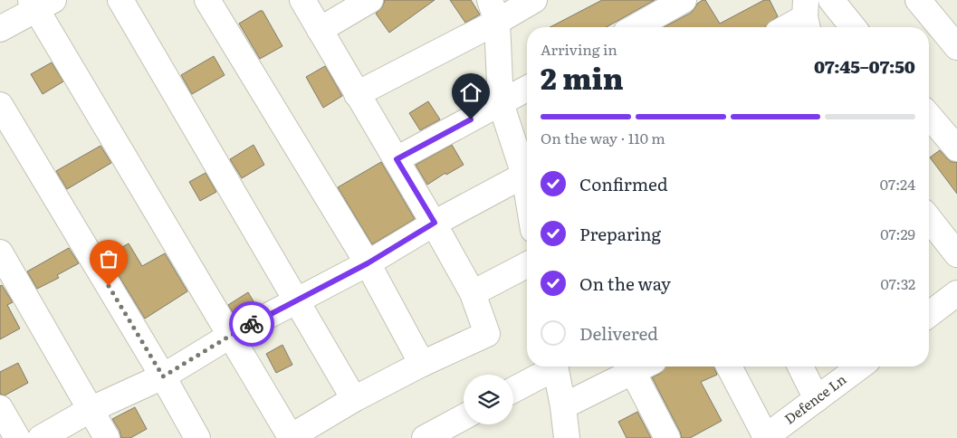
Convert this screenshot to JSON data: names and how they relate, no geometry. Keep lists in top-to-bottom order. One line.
{"streets":{"street":["Defence Ln"]},"page":{"heading":["2 min","Arriving in","07:45–07:50"],"bar":"On the way · 110 m","list":[["Confirmed","07:24"],["Preparing","07:29"],["On the way","07:32"],"Delivered"]}}
